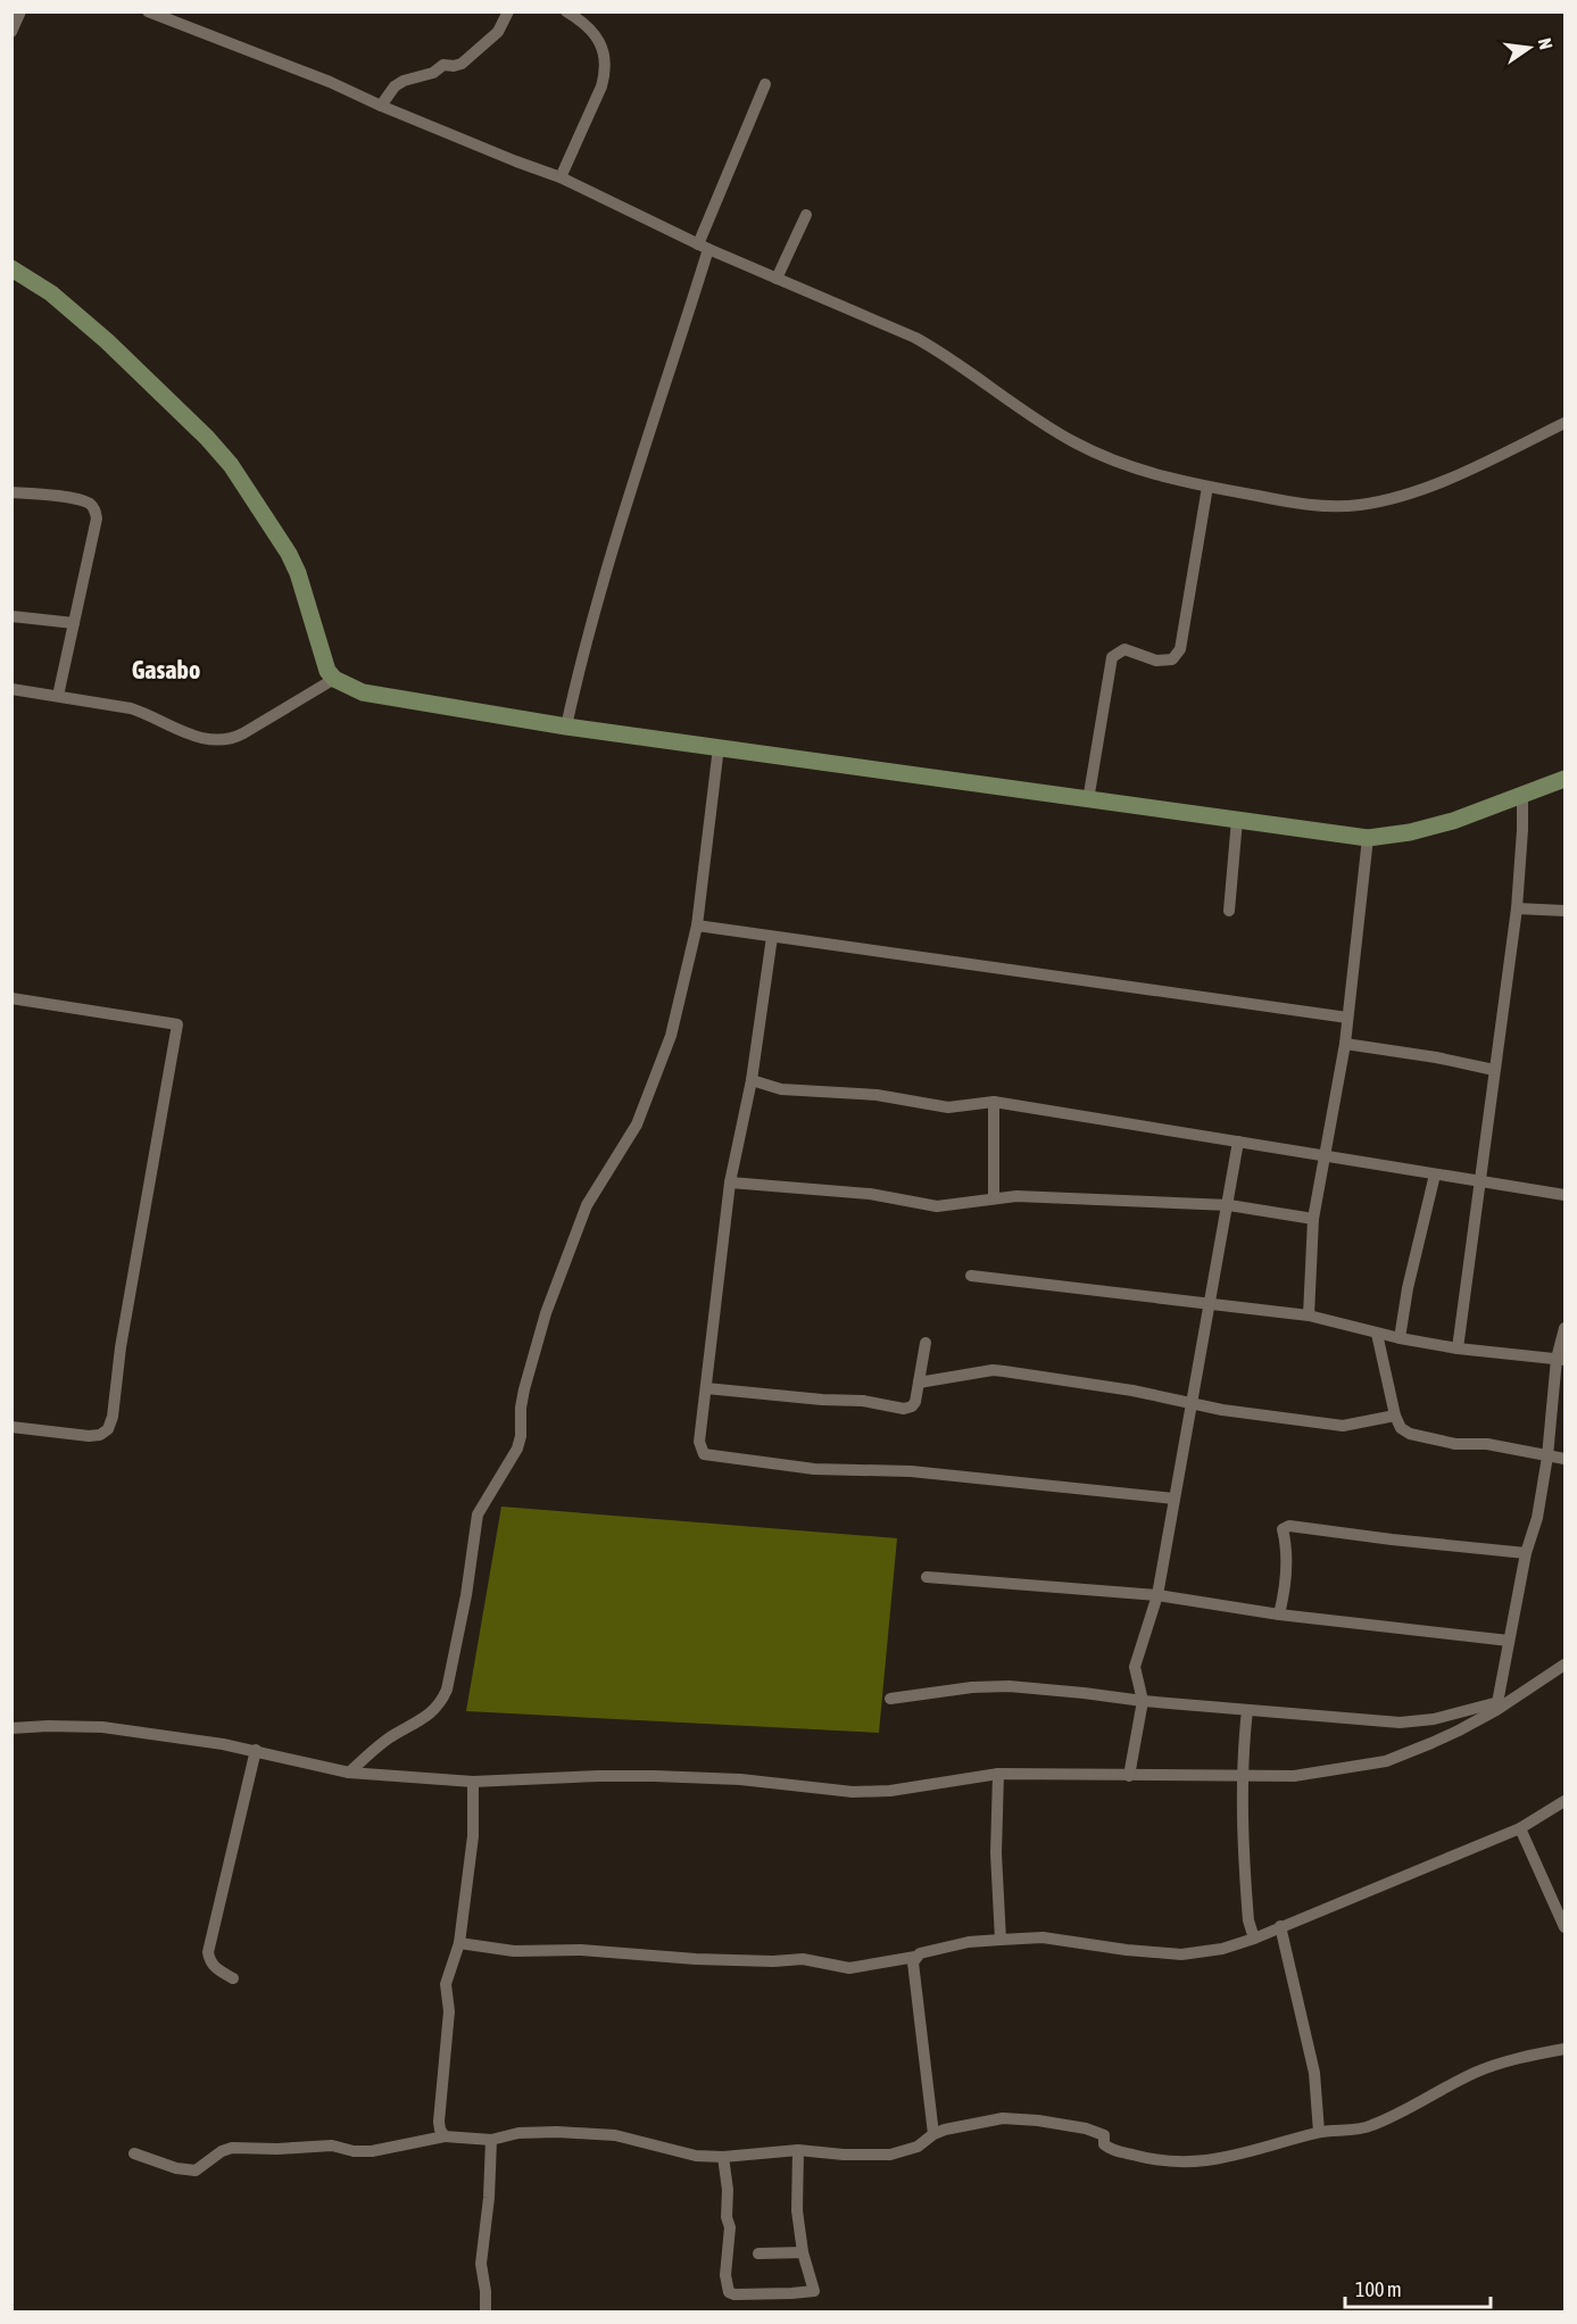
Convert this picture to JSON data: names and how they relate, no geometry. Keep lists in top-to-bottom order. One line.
{"districts":["Gasabo"],"scale_bar":"100 m","north":"right"}
